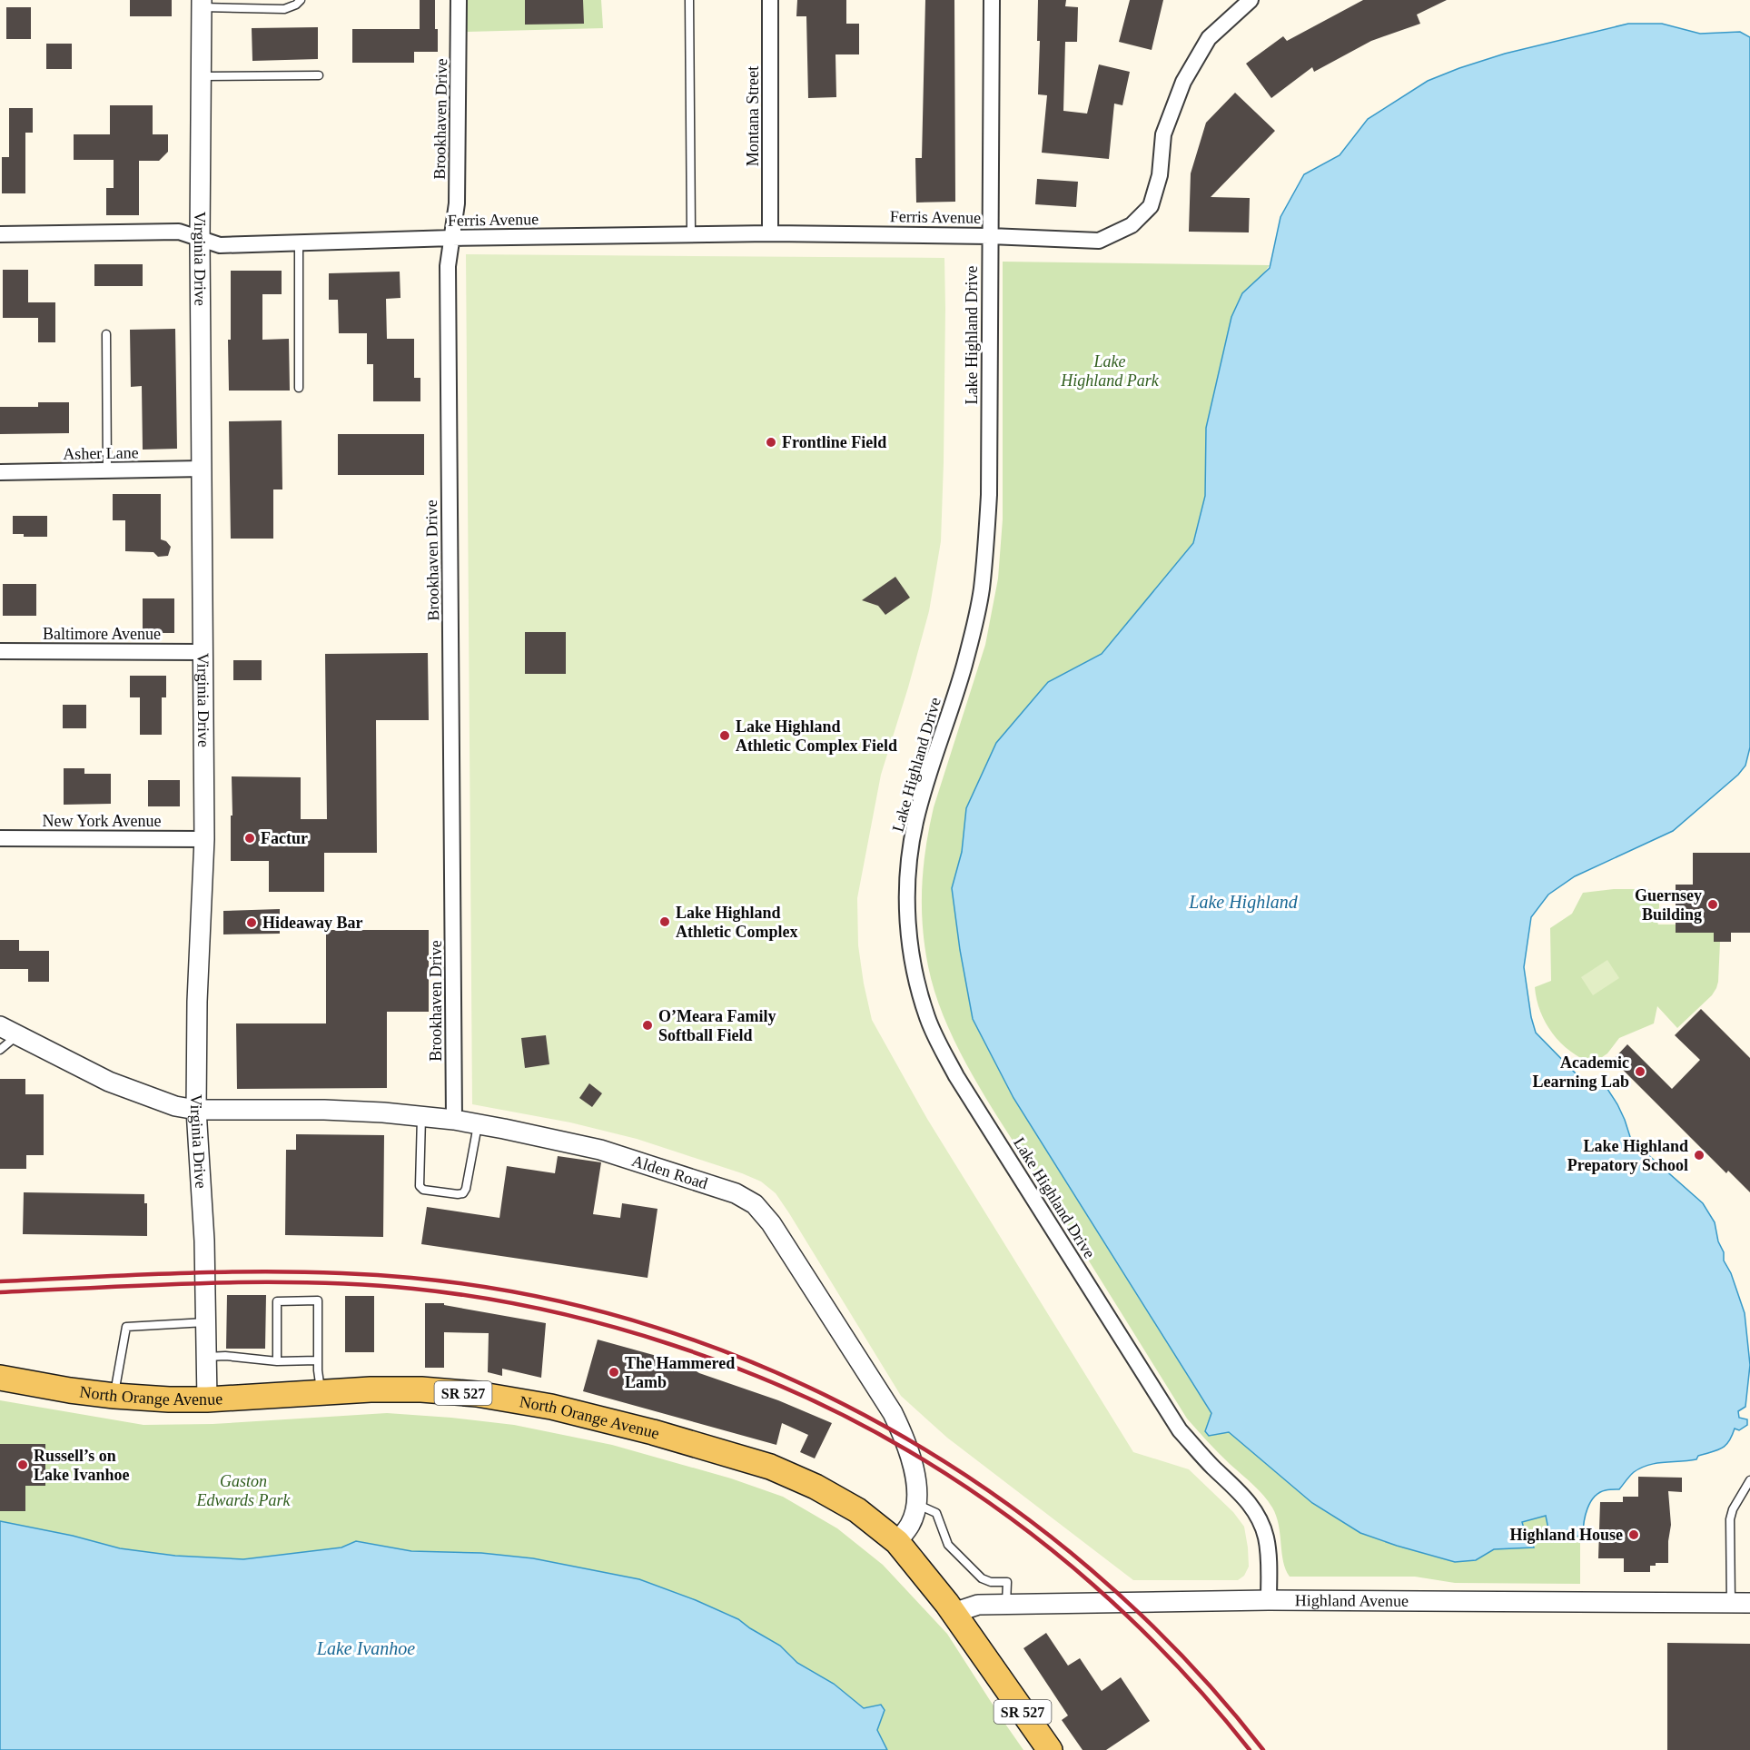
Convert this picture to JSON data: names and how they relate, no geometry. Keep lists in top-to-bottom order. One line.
{"streets":{"main road":["SR 527","North Orange Avenue"],"street":["Montana Street","Brookhaven Drive","Ferris Avenue","Virginia Drive","Lake Highland Drive","Asher Lane","Baltimore Avenue","New York Avenue","Alden Road","Highland Avenue"]},"crossings":[["Montana Street","Ferris Avenue"],["Brookhaven Drive","Ferris Avenue"],["Brookhaven Drive","Alden Road"],["Ferris Avenue","Virginia Drive"],["Ferris Avenue","Lake Highland Drive"],["Virginia Drive","Asher Lane"],["Virginia Drive","Baltimore Avenue"],["Virginia Drive","New York Avenue"],["Virginia Drive","Alden Road"],["Virginia Drive","North Orange Avenue"],["Lake Highland Drive","Highland Avenue"],["Alden Road","North Orange Avenue"],["North Orange Avenue","Highland Avenue"]],"water":["Lake Highland","Lake Ivanhoe"],"parks":["Lake Highland Park","Gaston Edwards Park"],"places":["Frontline Field","Lake Highland Athletic Complex Field","Factur","Guernsey Building","Lake Highland Athletic Complex","Hideaway Bar","O’Meara Family Softball Field","Academic Learning Lab","Lake Highland Prepatory School","The Hammered Lamb","Russell’s on Lake Ivanhoe","Highland House"]}
